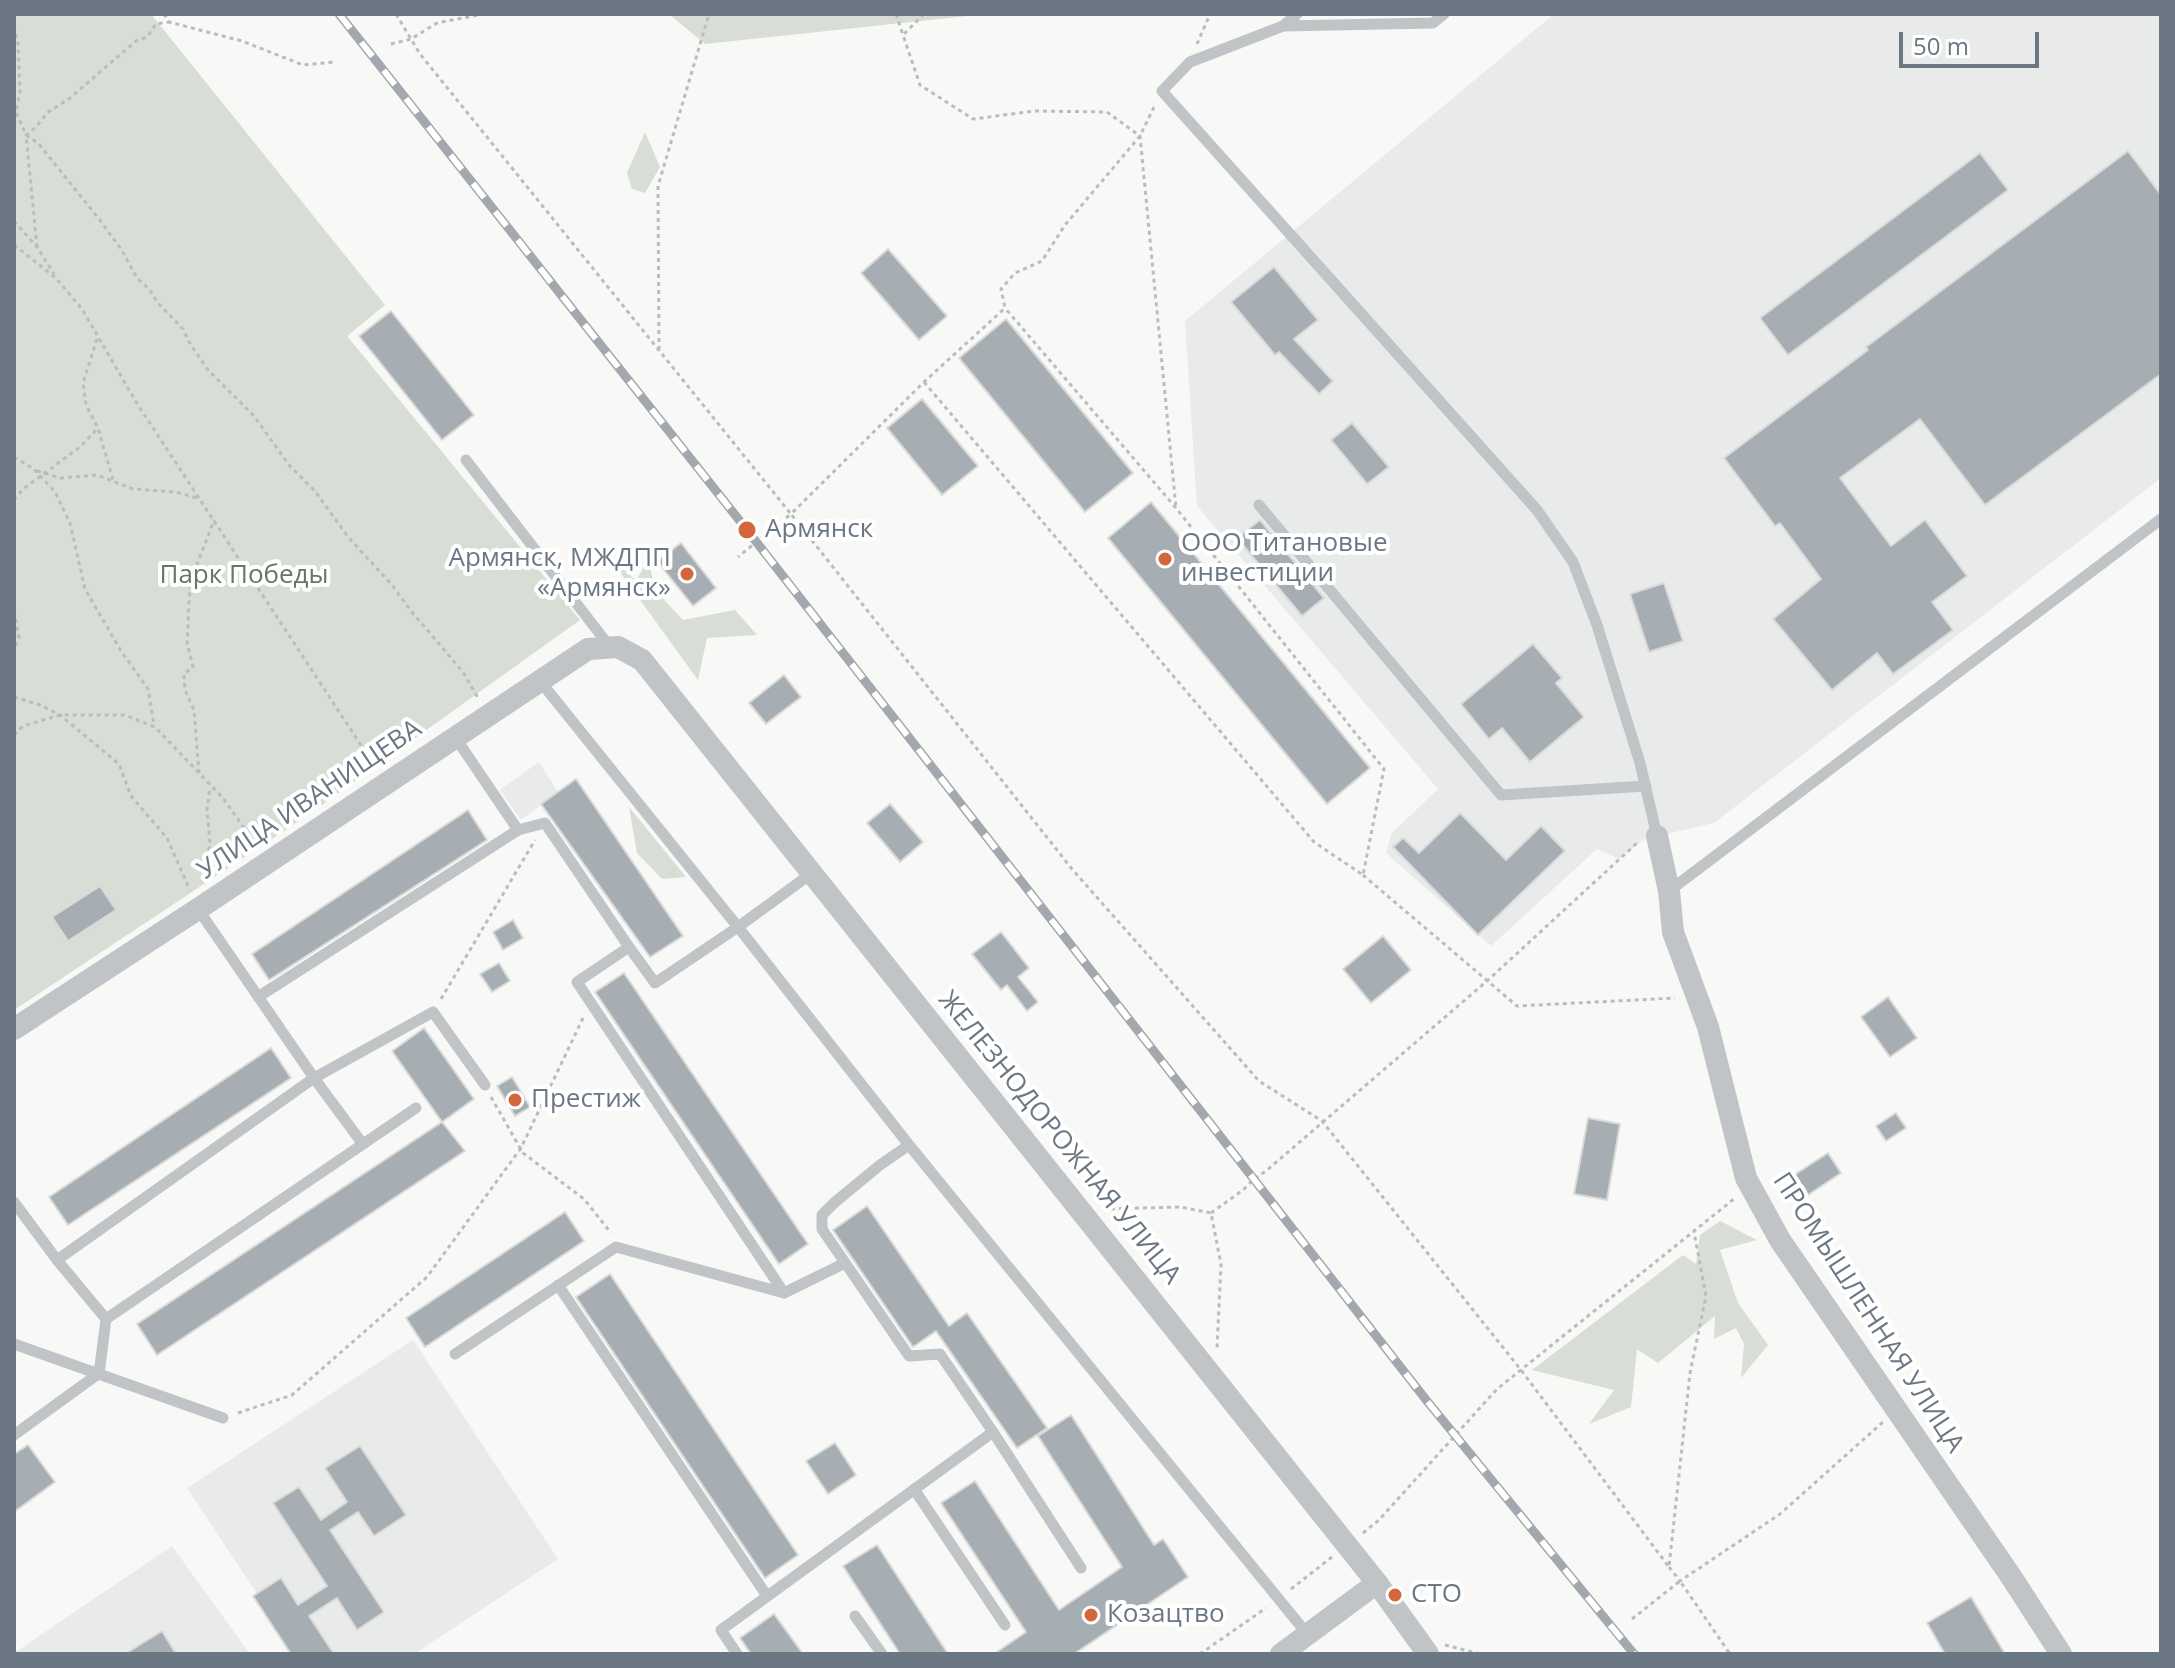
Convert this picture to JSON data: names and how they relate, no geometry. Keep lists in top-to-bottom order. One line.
{"streets":{"street":["УЛИЦА ИВАНИЩЕВА","ЖЕЛЕЗНОДОРОЖНАЯ УЛИЦА","ПРОМЫШЛЕННАЯ УЛИЦА"]},"crossings":[["УЛИЦА ИВАНИЩЕВА","ЖЕЛЕЗНОДОРОЖНАЯ УЛИЦА"]],"parks":["Парк Победы"],"places":["Армянск","ООО Титановые инвестиции","Армянск, МЖДПП «Армянск»","Престиж","СТО","Козацтво"],"scale_bar":"50 m"}
